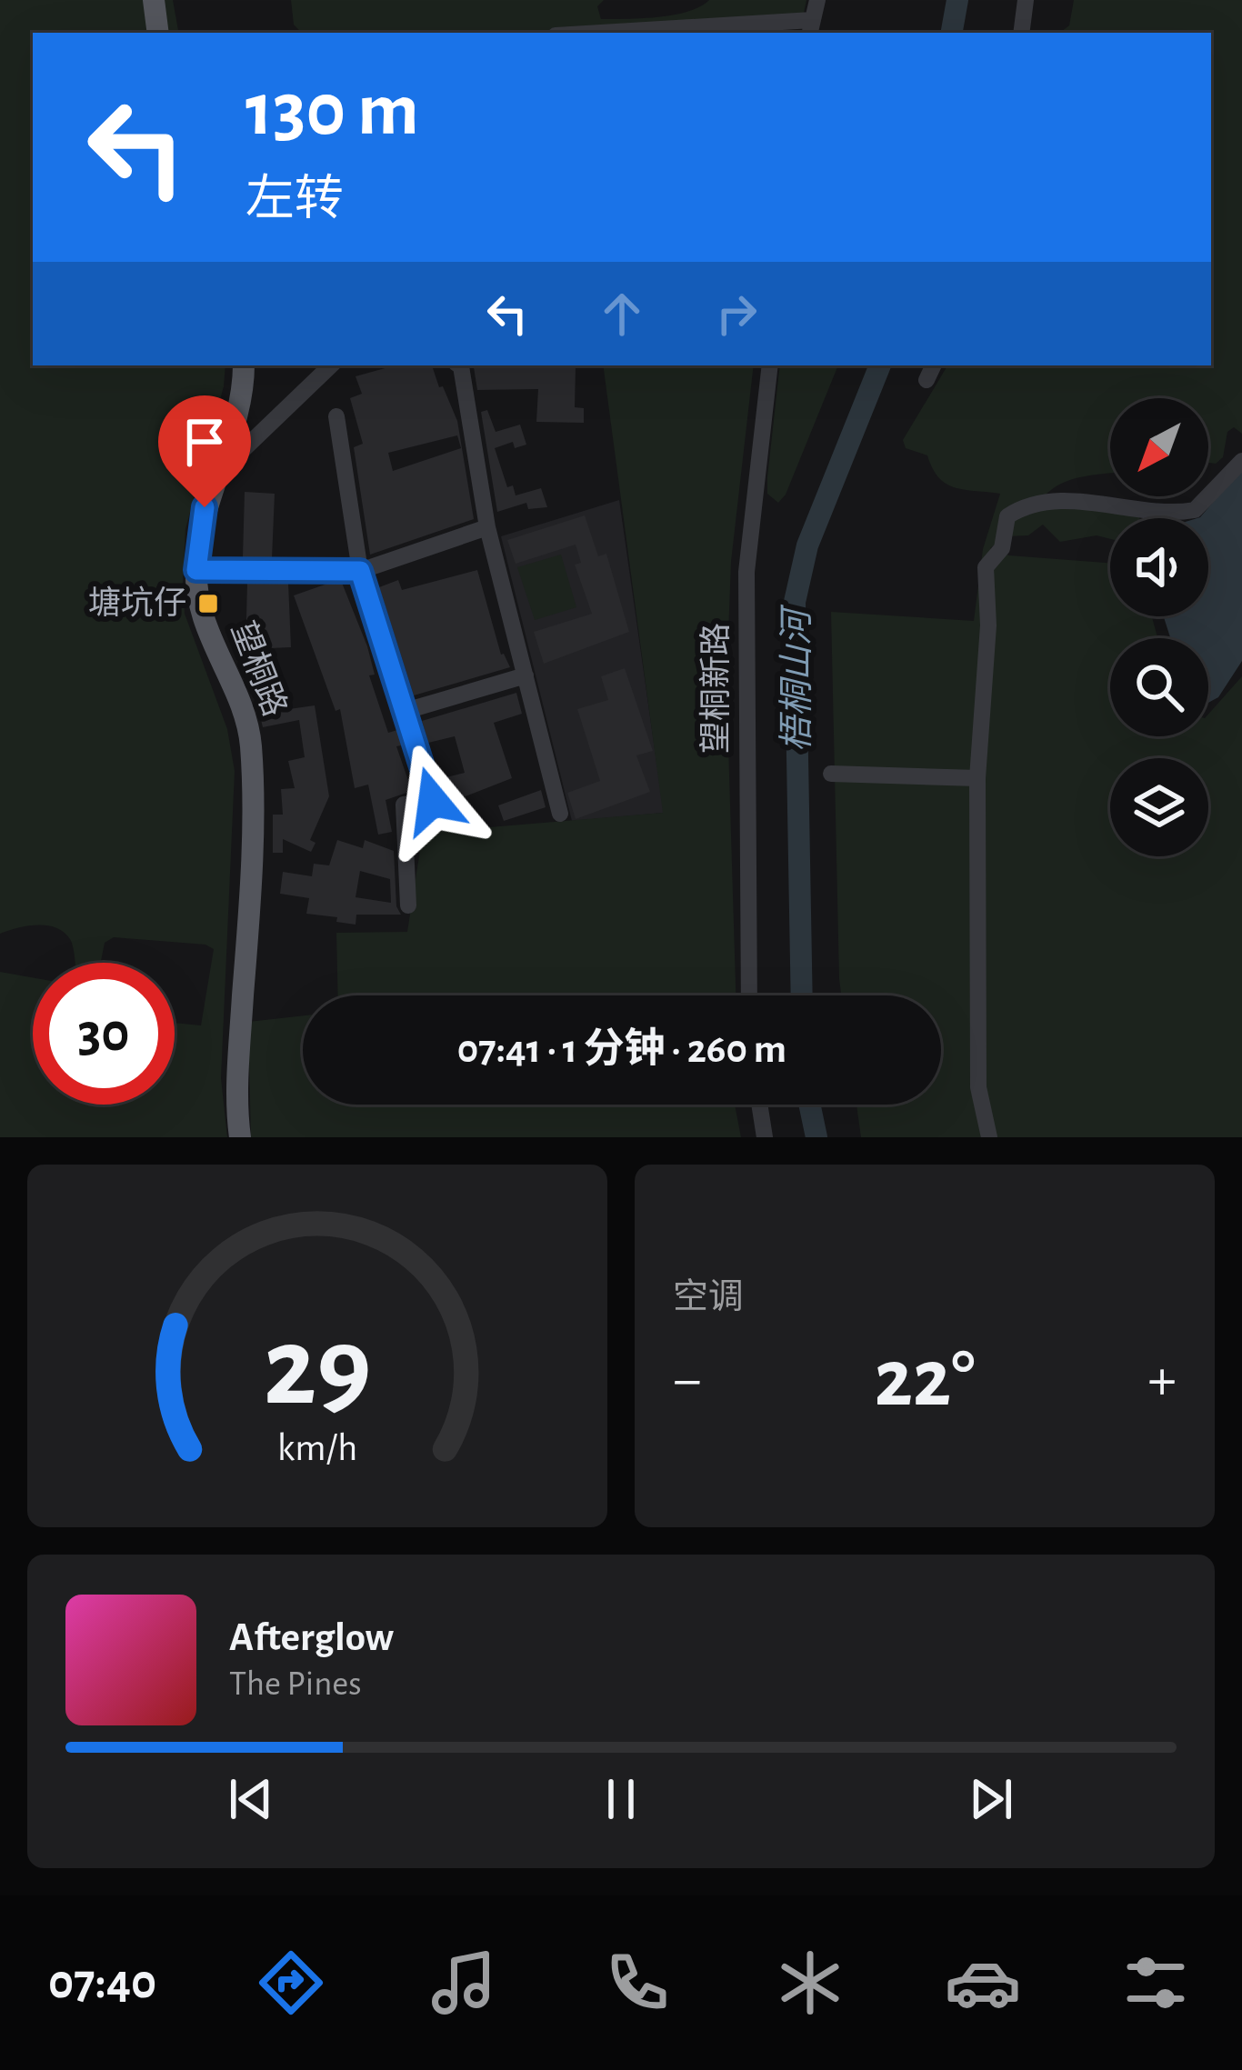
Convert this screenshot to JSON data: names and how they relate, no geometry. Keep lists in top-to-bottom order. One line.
{"streets":{"main road":["望桐路"],"street":["望桐新路"]},"water":["梧桐山河"],"places":{"transit":["塘坑仔"]},"north":"bottom left","page":{"turn":["130 m","左转"],"limit":"30","trip":"07:41 · 1 分钟 · 260 m","tile":"空调","heat":["−","22°","+"],"song":["Afterglow","The Pines"],"tabs":"07:40","gauge":["29","km/h"]}}
